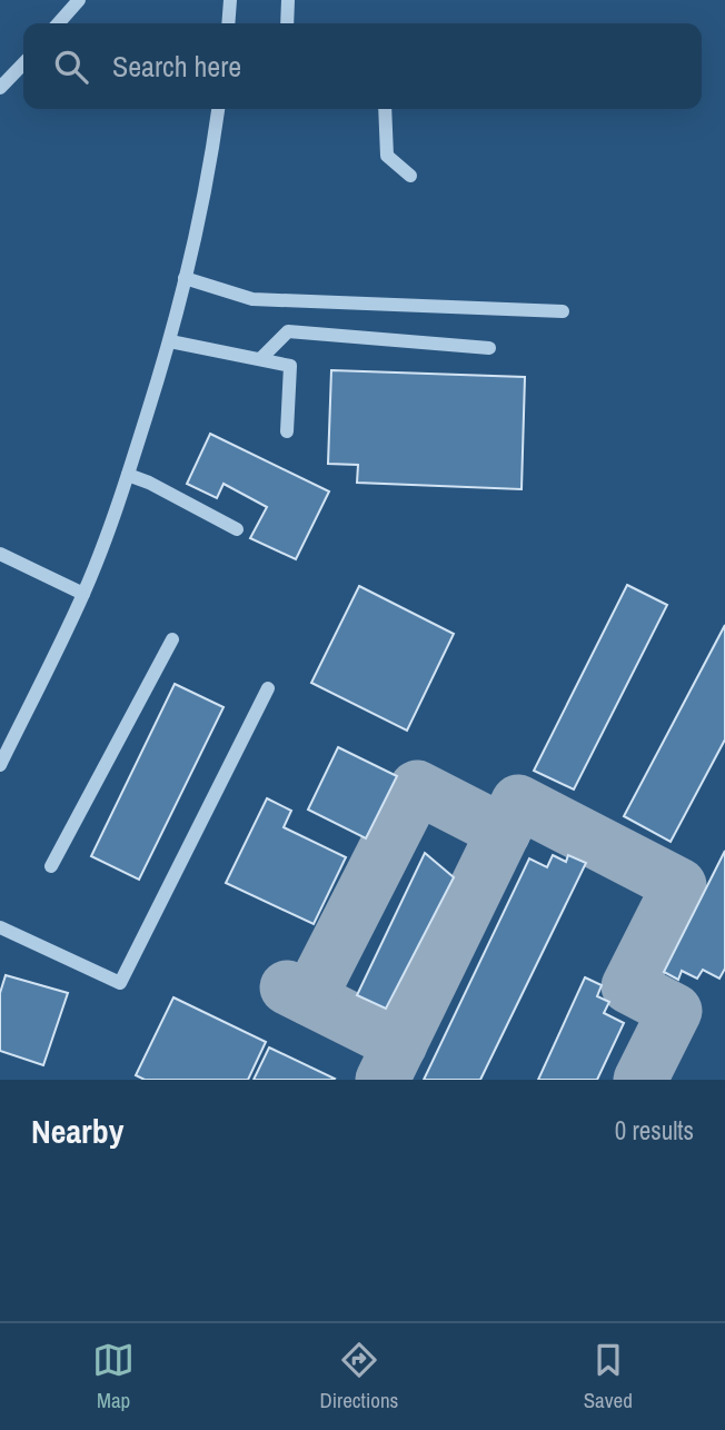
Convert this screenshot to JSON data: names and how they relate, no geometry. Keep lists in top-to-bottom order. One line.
{"page":{"search":"Search here","heading":["Nearby","0 results"],"nav":["Map","Directions","Saved"]}}
